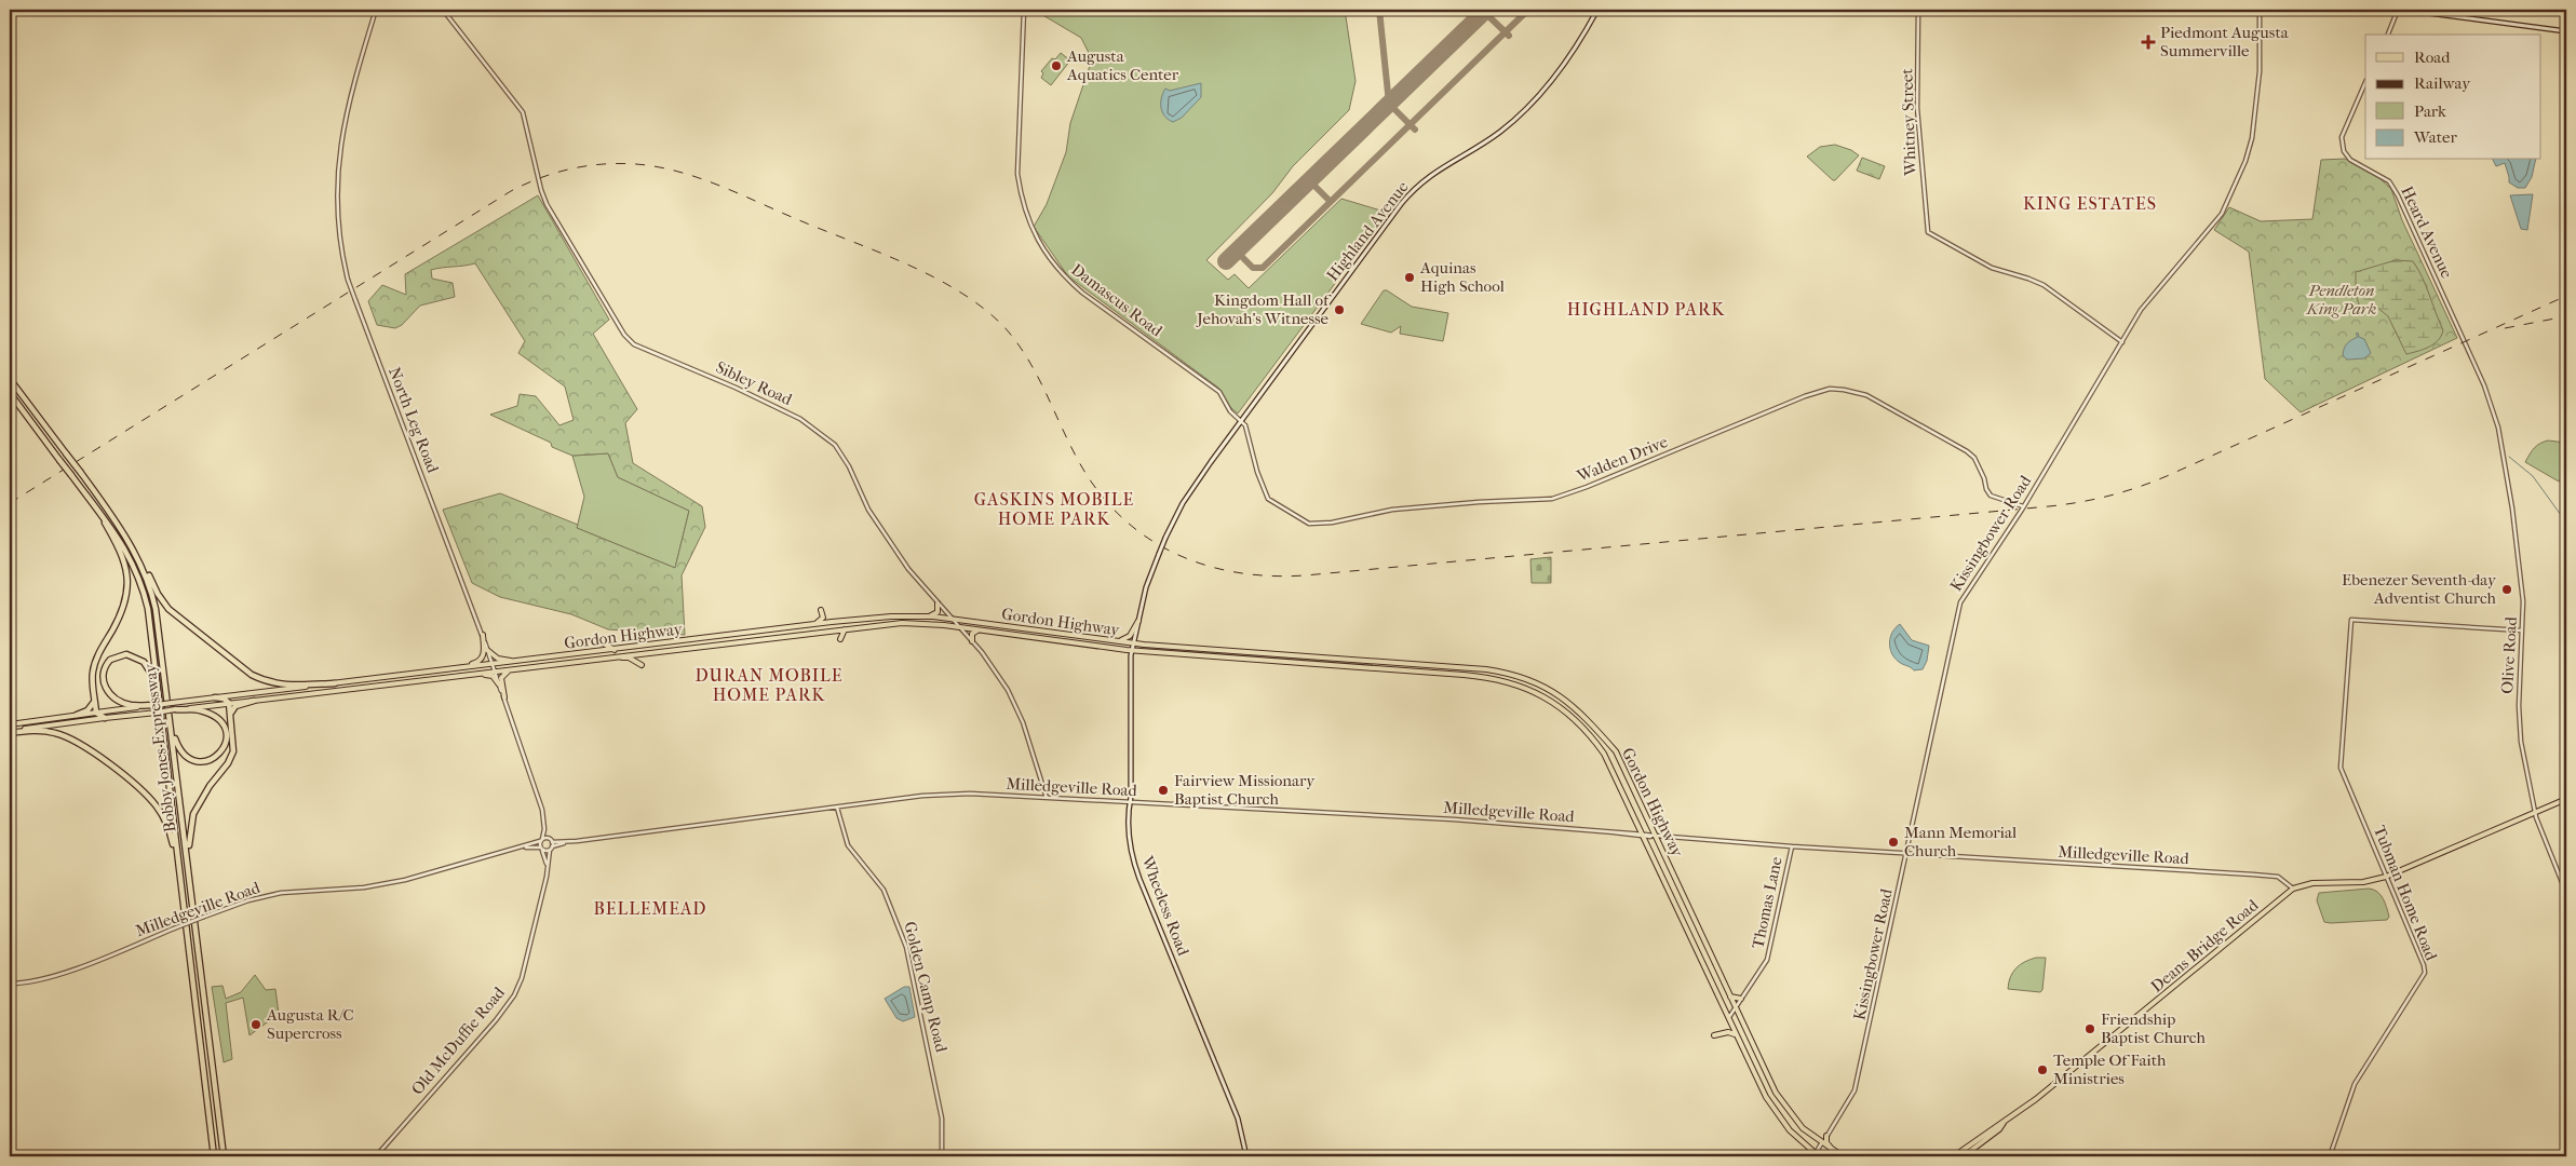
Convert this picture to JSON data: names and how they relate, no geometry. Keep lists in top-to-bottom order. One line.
{"streets":{"highway":["Bobby Jones Expressway"],"main road":["Highland Avenue","Gordon Highway","Wheeless Road","Deans Bridge Road"],"street":["Whitney Street","Heard Avenue","Damascus Road","Sibley Road","North Leg Road","Walden Drive","Kissingbower Road","Olive Road","Milledgeville Road","Tubman Home Road","Thomas Lane","Golden Camp Road","Old McDuffie Road"]},"crossings":[["Whitney Street","Kissingbower Road"],["Highland Avenue","Damascus Road"],["Highland Avenue","Walden Drive"],["Highland Avenue","Gordon Highway"],["Highland Avenue","Wheeless Road"],["Heard Avenue","Olive Road"],["Damascus Road","Walden Drive"],["Sibley Road","Gordon Highway"],["Sibley Road","Milledgeville Road"],["North Leg Road","Gordon Highway"],["North Leg Road","Milledgeville Road"],["North Leg Road","Old McDuffie Road"],["Walden Drive","Kissingbower Road"],["Kissingbower Road","Gordon Highway"],["Kissingbower Road","Milledgeville Road"],["Gordon Highway","Bobby Jones Expressway"],["Gordon Highway","Milledgeville Road"],["Gordon Highway","Thomas Lane"],["Gordon Highway","Wheeless Road"],["Olive Road","Tubman Home Road"],["Milledgeville Road","Thomas Lane"],["Milledgeville Road","Wheeless Road"],["Milledgeville Road","Deans Bridge Road"],["Milledgeville Road","Golden Camp Road"],["Milledgeville Road","Old McDuffie Road"]],"districts":["KING ESTATES","HIGHLAND PARK","GASKINS MOBILE HOME PARK","DURAN MOBILE HOME PARK","BELLEMEAD"],"parks":["Pendleton King Park"],"places":{"health":["Piedmont Augusta Summerville"],"other":["Augusta Aquatics Center","Aquinas High School","Kingdom Hall of Jehovah’s Witnesse","Ebenezer Seventh-day Adventist Church","Fairview Missionary Baptist Church","Mann Memorial Church","Augusta R/C Supercross","Friendship Baptist Church","Temple Of Faith Ministries"]},"legend":["Road","Railway","Park","Water"]}
